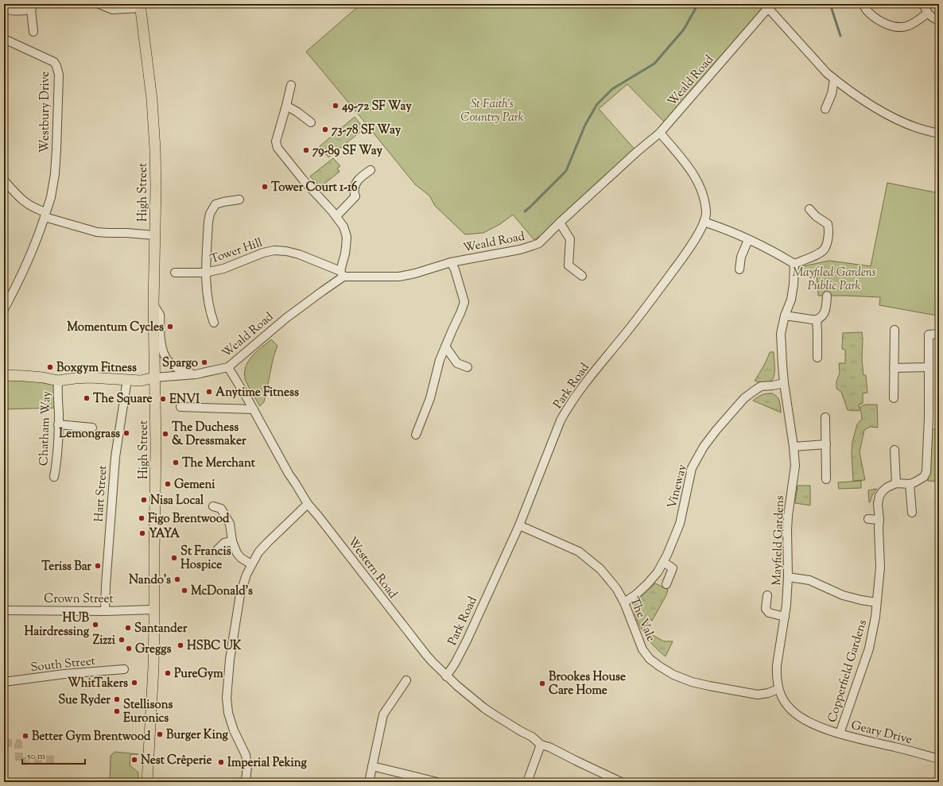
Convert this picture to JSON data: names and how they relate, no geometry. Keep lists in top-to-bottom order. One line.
{"streets":{"main road":["High Street"],"street":["Weald Road","Westbury Drive","Tower Hill","Park Road","Chatham Way","Vineway","Hart Street","Mayfield Gardens","Western Road","Crown Street","The Vale","South Street","Copperfield Gardens","Geary Drive"]},"crossings":[["Weald Road","High Street"],["Weald Road","Tower Hill"],["Weald Road","Park Road"],["Weald Road","Western Road"],["High Street","Crown Street"],["Park Road","Western Road"],["Park Road","The Vale"],["Vineway","Mayfield Gardens"],["Vineway","The Vale"],["Hart Street","Crown Street"],["Mayfield Gardens","The Vale"],["Mayfield Gardens","Geary Drive"],["The Vale","Geary Drive"],["Copperfield Gardens","Geary Drive"]],"parks":["St Faith's Country Park","Mayfiled Gardens Public Park"],"places":["49-72 SF Way","73-78 SF Way","79-89 SF Way","Tower Court 1-16","Momentum Cycles","Spargo","Boxgym Fitness","Anytime Fitness","The Square","ENVI","Lemongrass","The Duchess & Dressmaker","The Merchant","Gemeni","Nisa Local","Figo Brentwood","YAYA","St Francis Hospice","Teriss Bar","Nando's","McDonald's","HUB Hairdressing","Santander","Zizzi","HSBC UK","Greggs","PureGym","WhitTakers","Brookes House Care Home","Sue Ryder","Stellisons Euronics","Burger King","Better Gym Brentwood","Nest Crêperie","Imperial Peking"],"scale_bar":"50 m"}
